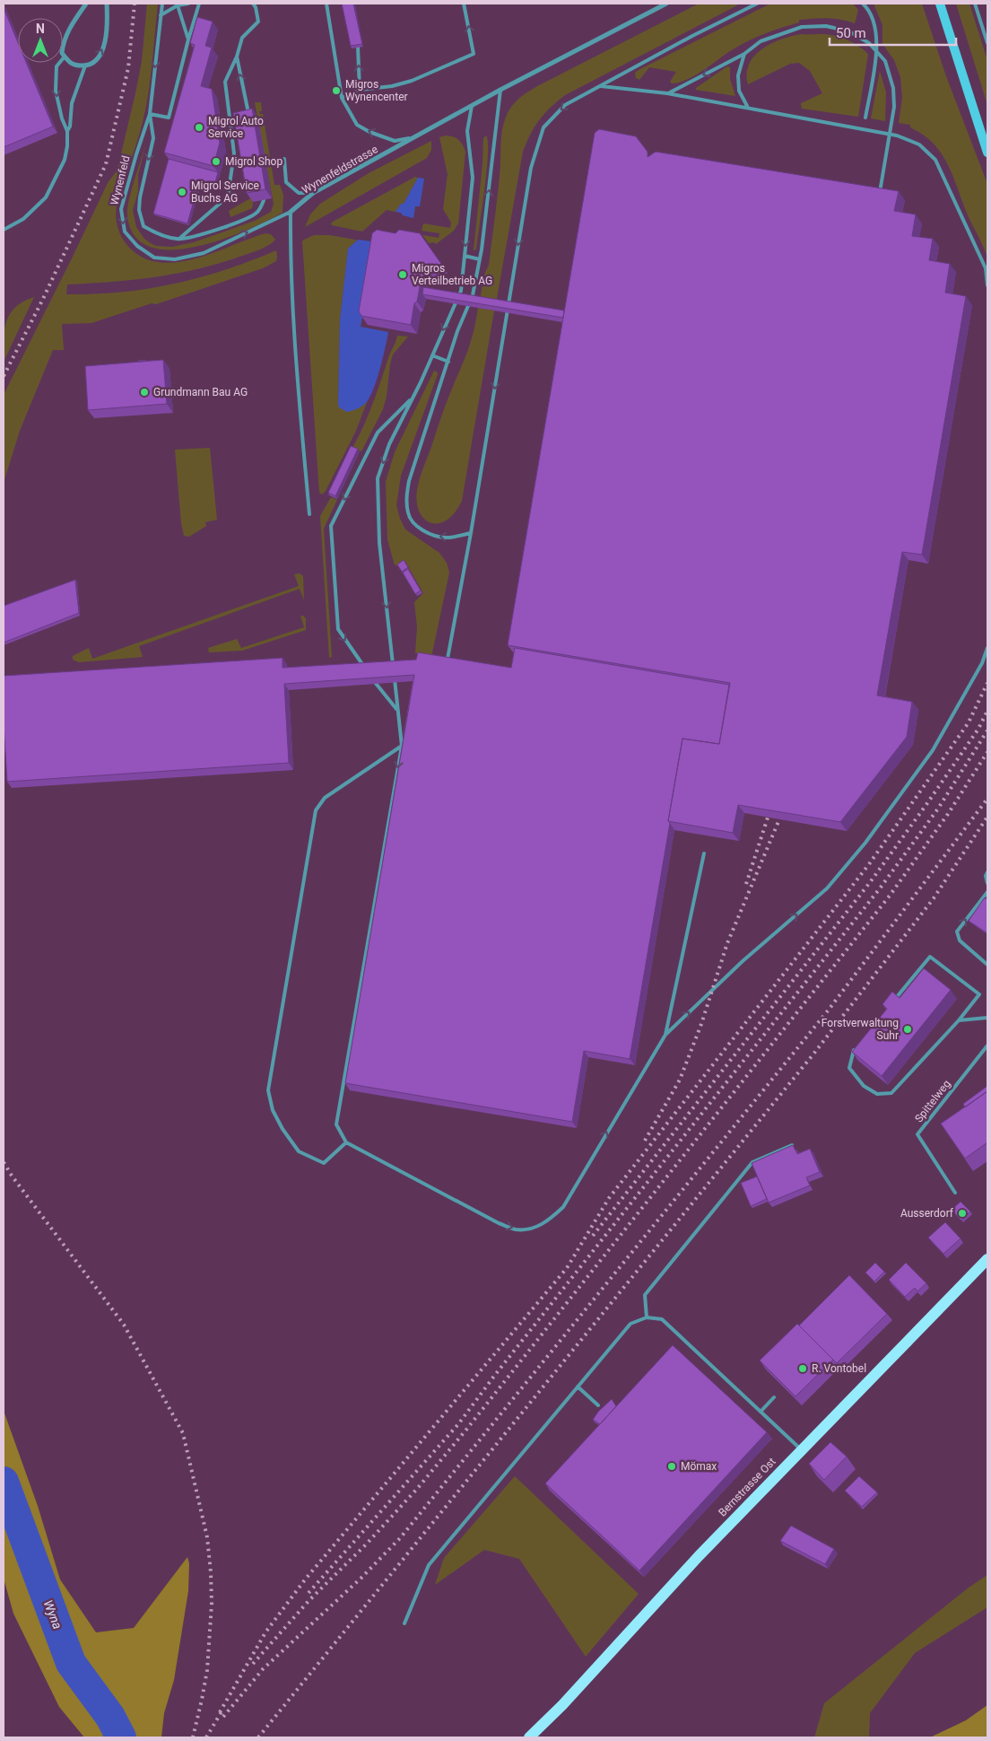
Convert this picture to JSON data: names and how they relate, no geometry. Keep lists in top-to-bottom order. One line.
{"streets":{"main road":["Bernstrasse Ost"],"street":["Wynenfeldstrasse"],"lane":["Wynenfeld","Spittelweg"]},"crossings":[["Wynenfeldstrasse","Wynenfeld"]],"water":["Wyna"],"places":["Migros Wynencenter","Migrol Auto Service","Migrol Shop","Migrol Service Buchs AG","Migros Verteilbetrieb AG","Grundmann Bau AG","Forstverwaltung Suhr","Ausserdorf","R. Vontobel","Mömax"],"scale_bar":"50 m","north":"top"}
